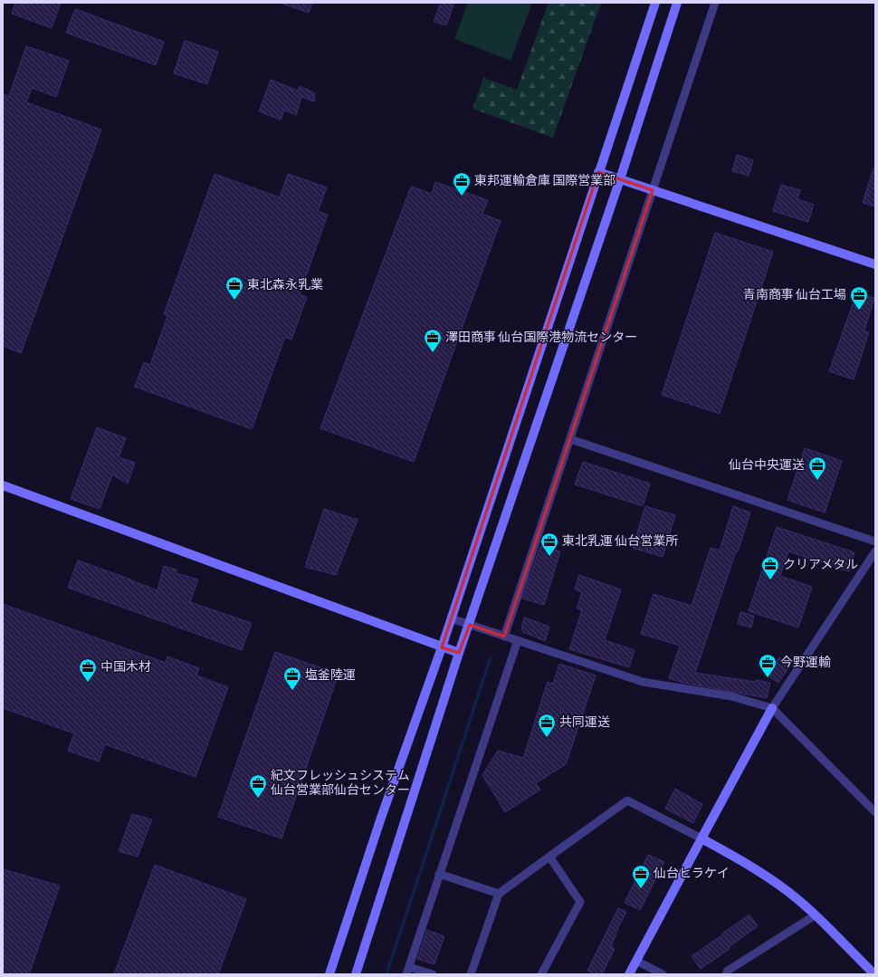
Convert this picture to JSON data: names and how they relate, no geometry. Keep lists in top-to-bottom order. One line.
{"places":{"office":["東邦運輸倉庫 国際営業部","東北森永乳業","青南商事 仙台工場","澤田商事 仙台国際港物流センター","仙台中央運送","東北乳運 仙台営業所","クリアメタル","今野運輸","中国木材","塩釜陸運","共同運送","紀文フレッシュシステム 仙台営業部仙台センター","仙台ヒラケイ"]}}
